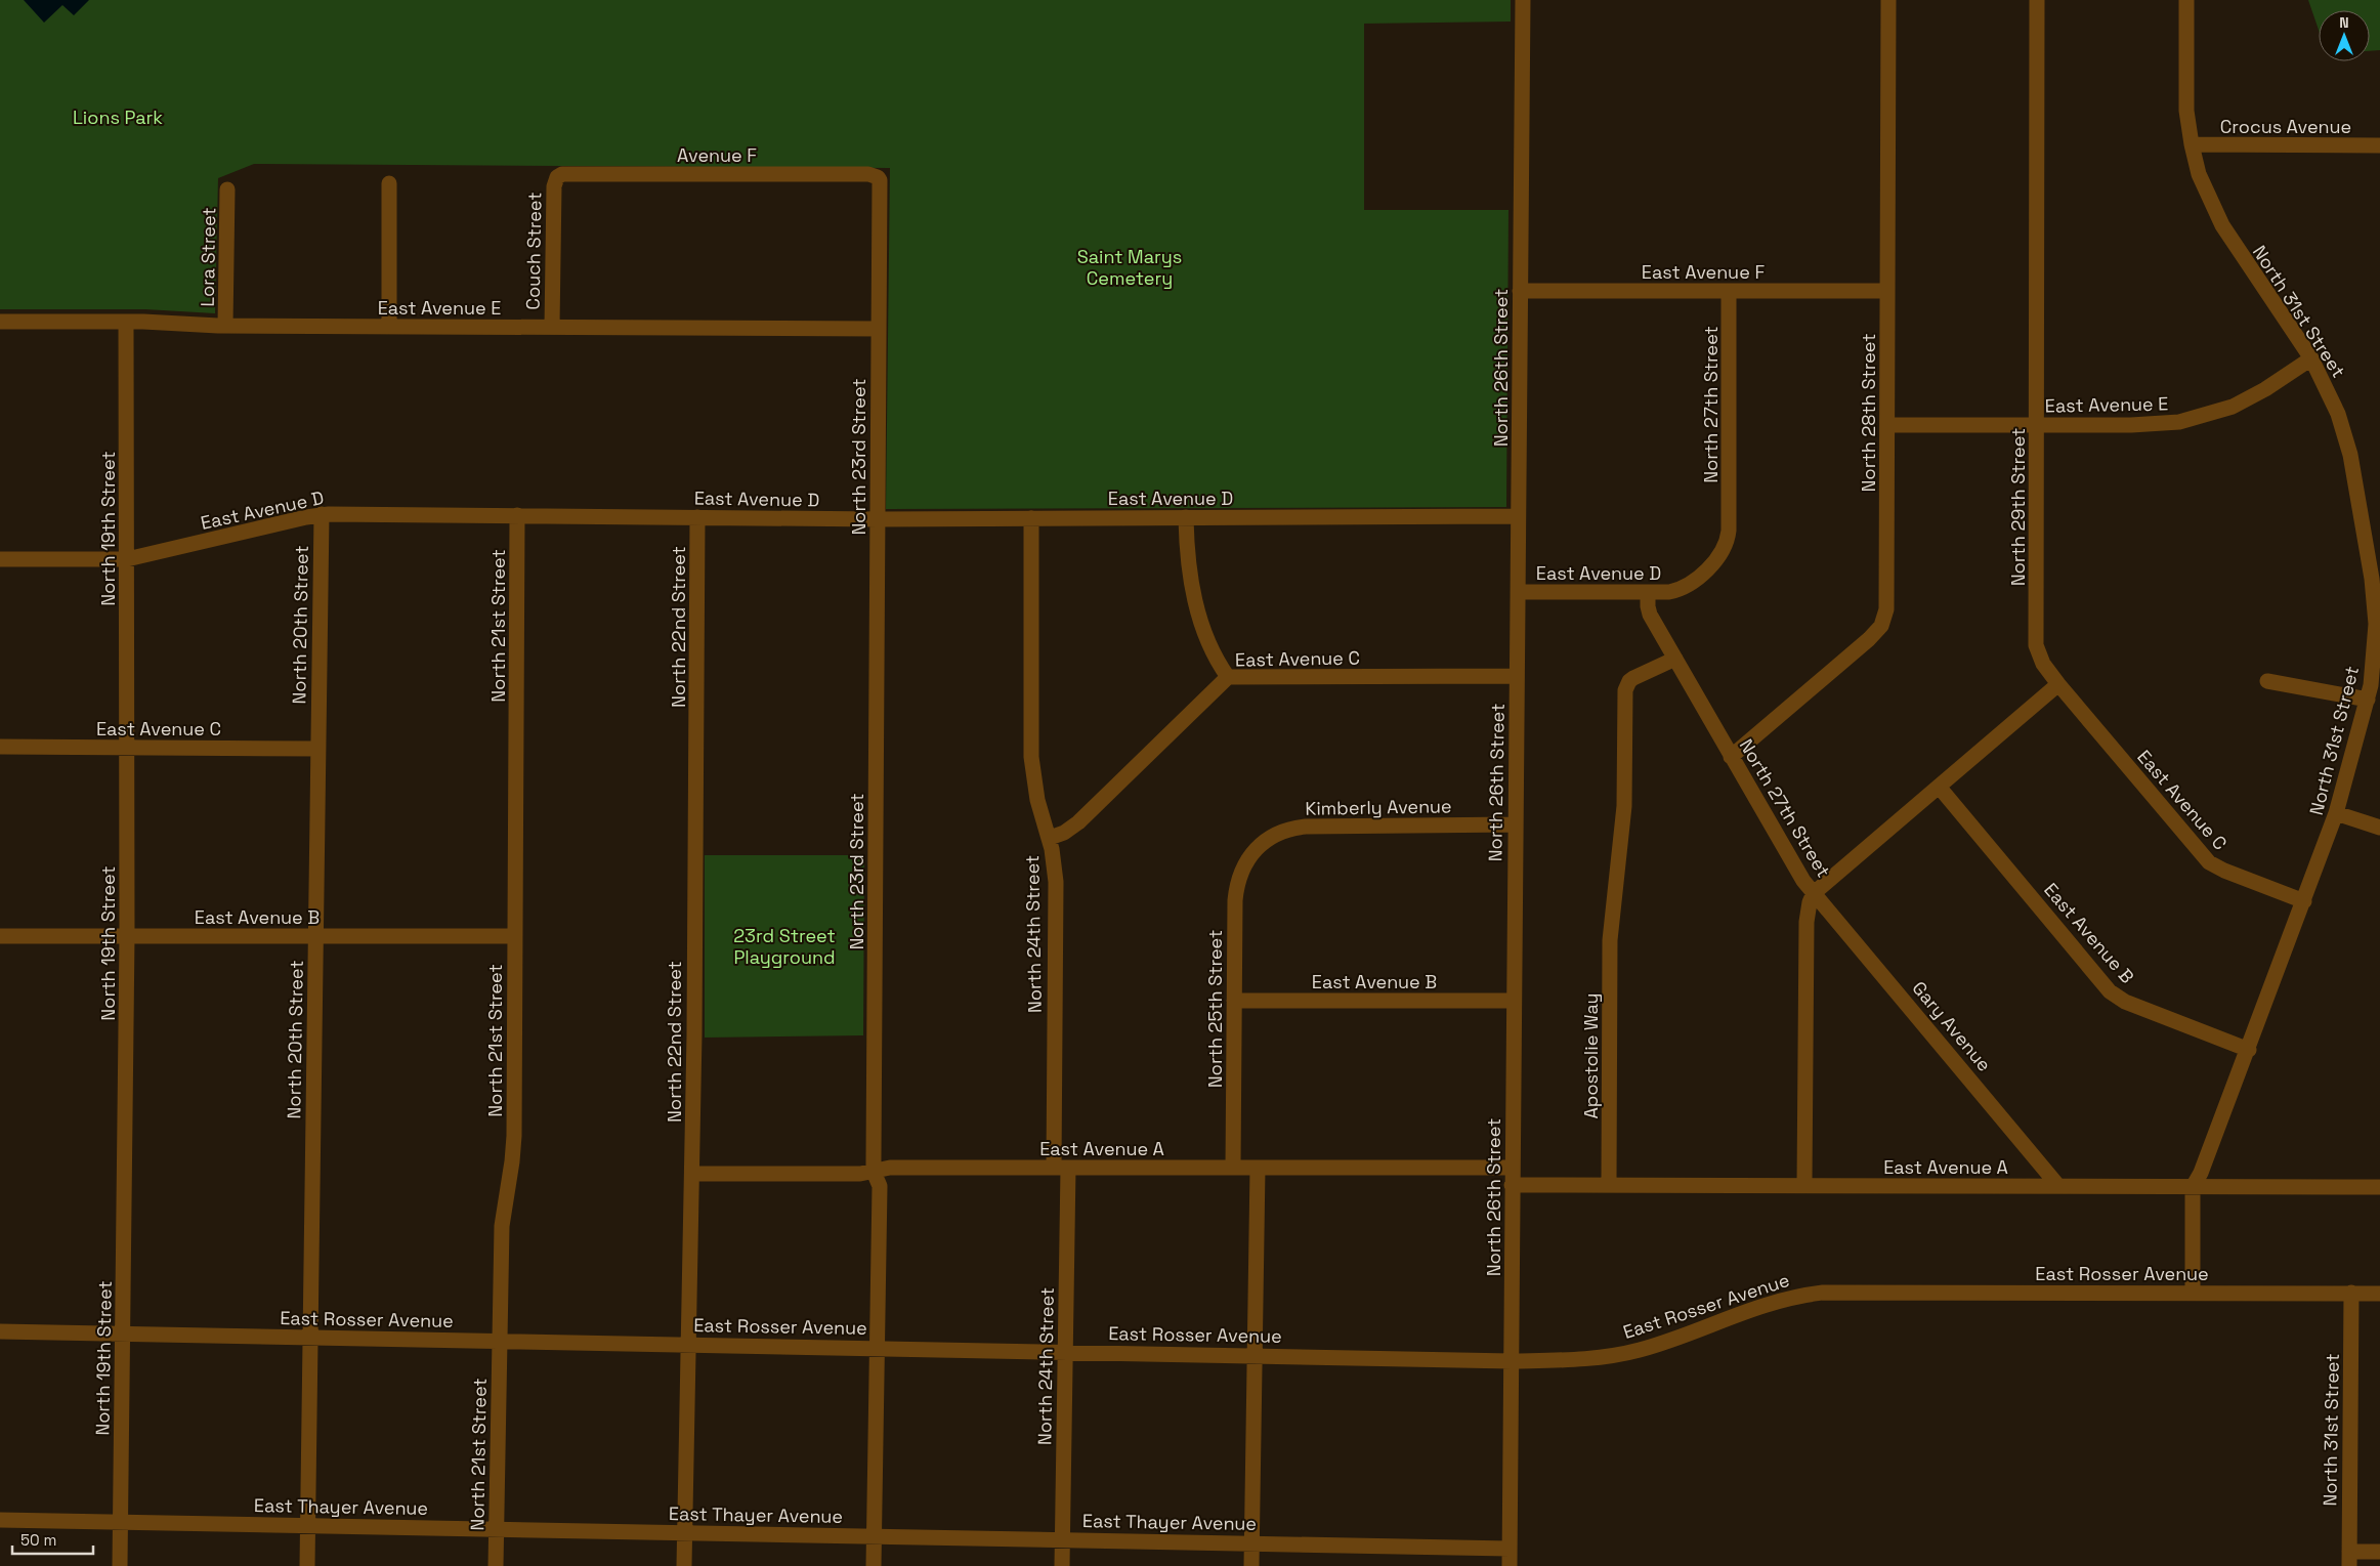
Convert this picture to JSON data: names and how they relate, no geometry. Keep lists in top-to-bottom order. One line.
{"streets":{"street":["Crocus Avenue","Avenue F","Couch Street","Lora Street","East Avenue F","East Avenue E","North 31st Street","North 26th Street","North 27th Street","North 28th Street","North 23rd Street","East Avenue D","North 29th Street","North 19th Street","North 20th Street","North 21st Street","North 22nd Street","East Avenue C","Kimberly Avenue","East Avenue B","North 24th Street","North 25th Street","Gary Avenue","Apostolie Way","East Avenue A","East Rosser Avenue","East Thayer Avenue"]},"crossings":[["Crocus Avenue","North 31st Street"],["Avenue F","Couch Street"],["Avenue F","North 23rd Street"],["Couch Street","East Avenue E"],["Lora Street","East Avenue E"],["East Avenue F","North 26th Street"],["East Avenue F","North 27th Street"],["East Avenue F","North 28th Street"],["East Avenue E","North 31st Street"],["East Avenue E","North 28th Street"],["East Avenue E","North 23rd Street"],["East Avenue E","North 29th Street"],["East Avenue E","North 19th Street"],["North 31st Street","East Avenue C"],["North 31st Street","East Avenue B"],["North 31st Street","East Avenue A"],["North 31st Street","East Rosser Avenue"],["North 26th Street","East Avenue D"],["North 26th Street","East Avenue C"],["North 26th Street","Kimberly Avenue"],["North 26th Street","East Avenue B"],["North 26th Street","East Avenue A"],["North 26th Street","East Rosser Avenue"],["North 26th Street","East Thayer Avenue"],["North 27th Street","North 28th Street"],["North 27th Street","East Avenue D"],["North 27th Street","Gary Avenue"],["North 27th Street","Apostolie Way"],["North 27th Street","East Avenue A"],["North 23rd Street","East Avenue D"],["North 23rd Street","East Avenue A"],["North 23rd Street","East Rosser Avenue"],["North 23rd Street","East Thayer Avenue"],["East Avenue D","North 19th Street"],["East Avenue D","North 20th Street"],["East Avenue D","North 21st Street"],["East Avenue D","North 22nd Street"],["East Avenue D","North 24th Street"],["North 29th Street","East Avenue C"],["North 19th Street","East Avenue C"],["North 19th Street","East Avenue B"],["North 19th Street","East Rosser Avenue"],["North 19th Street","East Thayer Avenue"],["North 20th Street","East Avenue C"],["North 20th Street","East Avenue B"],["North 20th Street","East Rosser Avenue"],["North 20th Street","East Thayer Avenue"],["North 21st Street","East Avenue B"],["North 21st Street","East Rosser Avenue"],["North 21st Street","East Thayer Avenue"],["North 22nd Street","East Avenue A"],["North 22nd Street","East Rosser Avenue"],["North 22nd Street","East Thayer Avenue"],["East Avenue C","North 24th Street"],["Kimberly Avenue","North 25th Street"],["East Avenue B","North 25th Street"],["North 24th Street","East Avenue A"],["North 24th Street","East Rosser Avenue"],["North 24th Street","East Thayer Avenue"],["North 25th Street","East Avenue A"],["Gary Avenue","East Avenue A"],["Apostolie Way","East Avenue A"]],"parks":["Lions Park","Saint Marys Cemetery","23rd Street Playground"],"scale_bar":"50 m","north":"top"}
